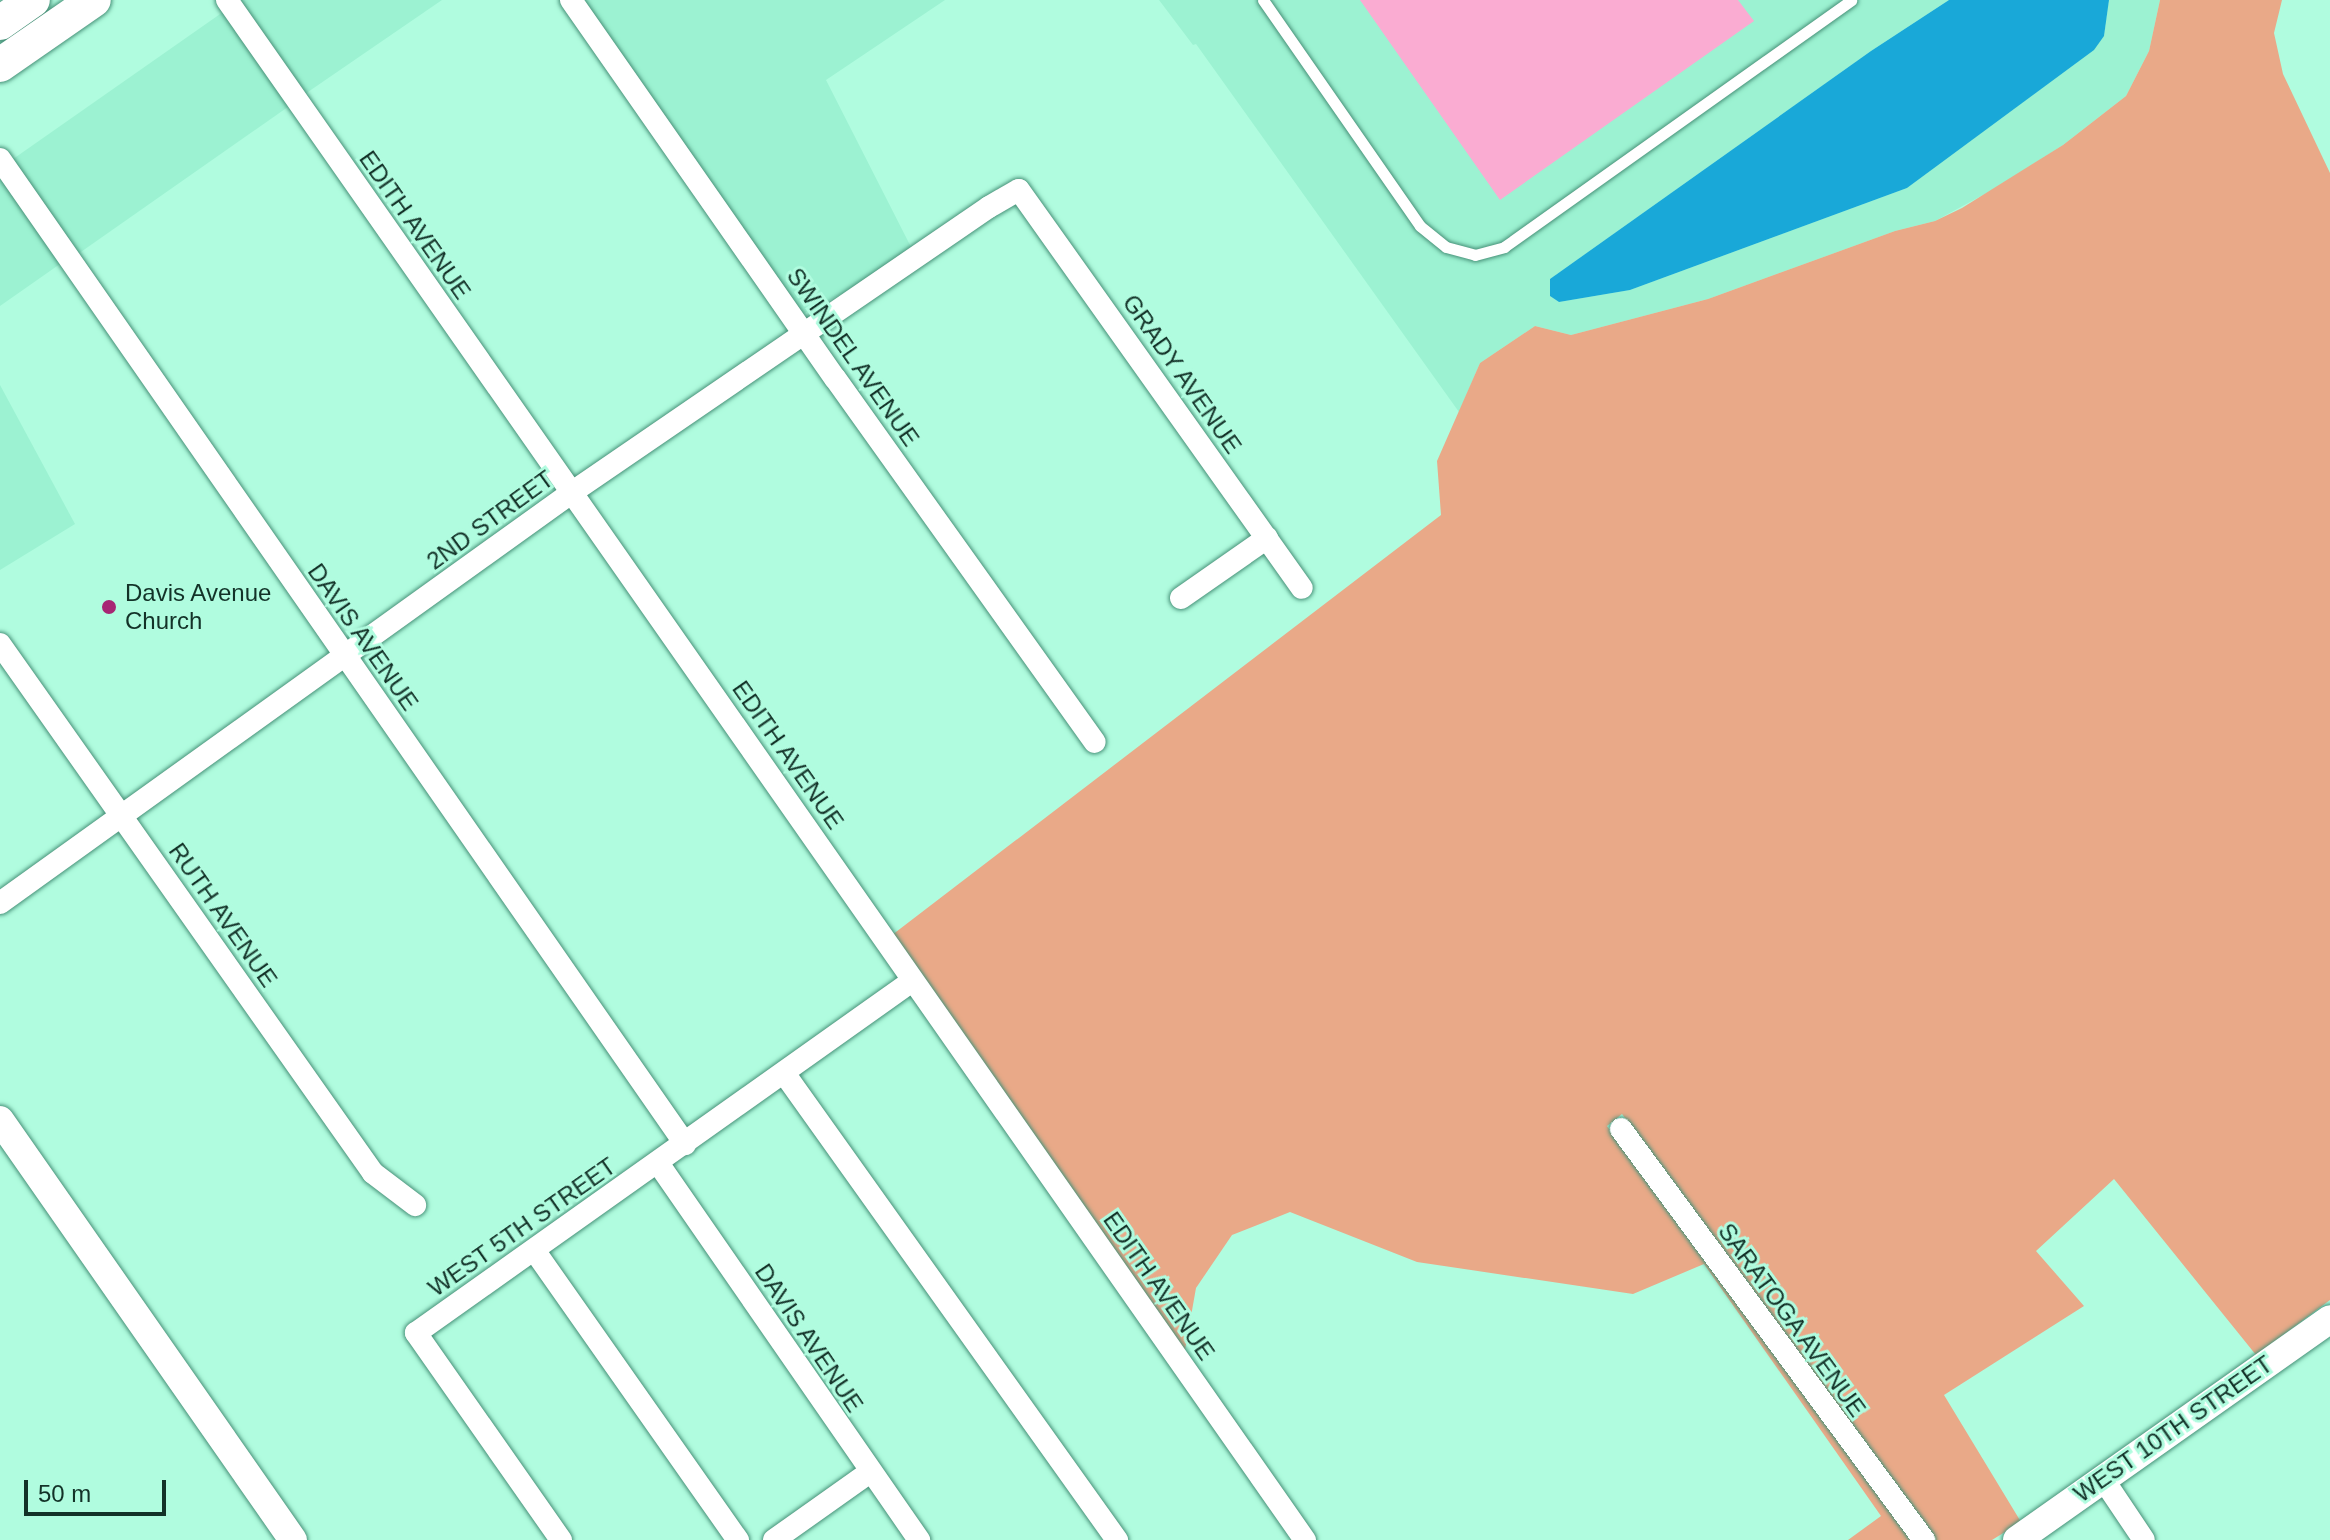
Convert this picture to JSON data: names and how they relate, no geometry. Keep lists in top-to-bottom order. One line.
{"streets":{"street":["EDITH AVENUE","SWINDEL AVENUE","GRADY AVENUE","2ND STREET","DAVIS AVENUE","RUTH AVENUE","WEST 5TH STREET","SARATOGA AVENUE","WEST 10TH STREET"]},"crossings":[["EDITH AVENUE","2ND STREET"],["SWINDEL AVENUE","2ND STREET"],["GRADY AVENUE","2ND STREET"],["2ND STREET","DAVIS AVENUE"],["2ND STREET","RUTH AVENUE"],["DAVIS AVENUE","WEST 5TH STREET"]],"places":["Davis Avenue Church"],"scale_bar":"50 m"}
